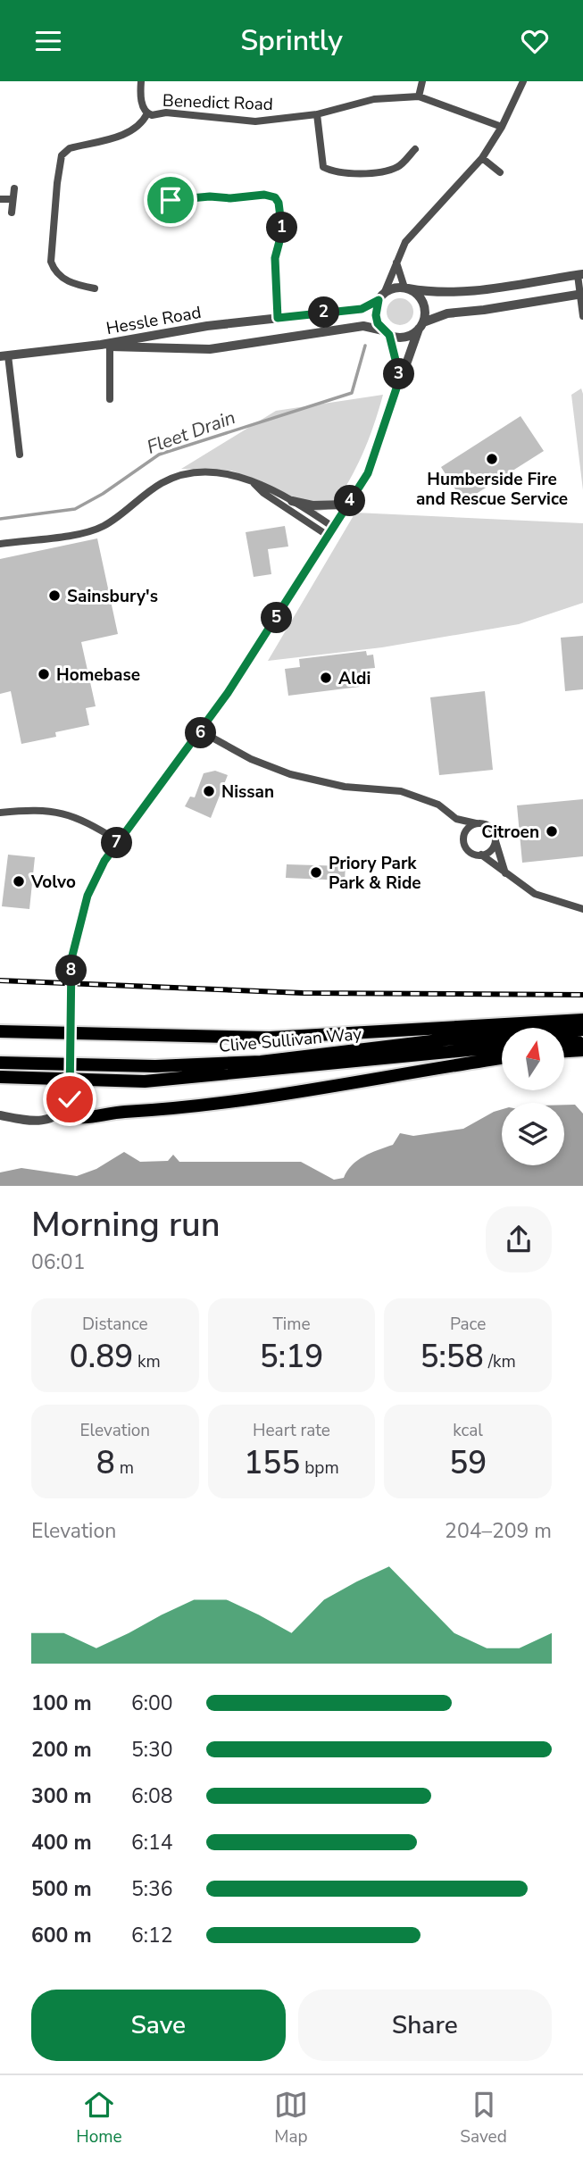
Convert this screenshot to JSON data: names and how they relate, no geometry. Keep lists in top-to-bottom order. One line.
{"streets":{"highway":["Clive Sullivan Way"],"street":["Benedict Road","Hessle Road"]},"water":["Fleet Drain"],"places":["Humberside Fire and Rescue Service","Sainsbury's","Homebase","Aldi","Nissan","Citroen","Priory Park Park & Ride","Volvo"],"north":"top","page":{"header":"Sprintly","pins":["1","2","3","4","5","6","7","8"],"heading":["Morning run","06:01"],"stats":[["Distance","0.89 km"],["Time","5:19"],["Pace","5:58 /km"],["Elevation","8 m"],["Heart rate","155 bpm"],["kcal","59"]],"chart":["Elevation","204–209 m"],"list":[{"name":"100 m","note":"6:00"},{"name":"200 m","note":"5:30"},{"name":"300 m","note":"6:08"},{"name":"400 m","note":"6:14"},{"name":"500 m","note":"5:36"},{"name":"600 m","note":"6:12"}],"buttons":["Save","Share"],"tabs":["Home","Map","Saved"]}}
